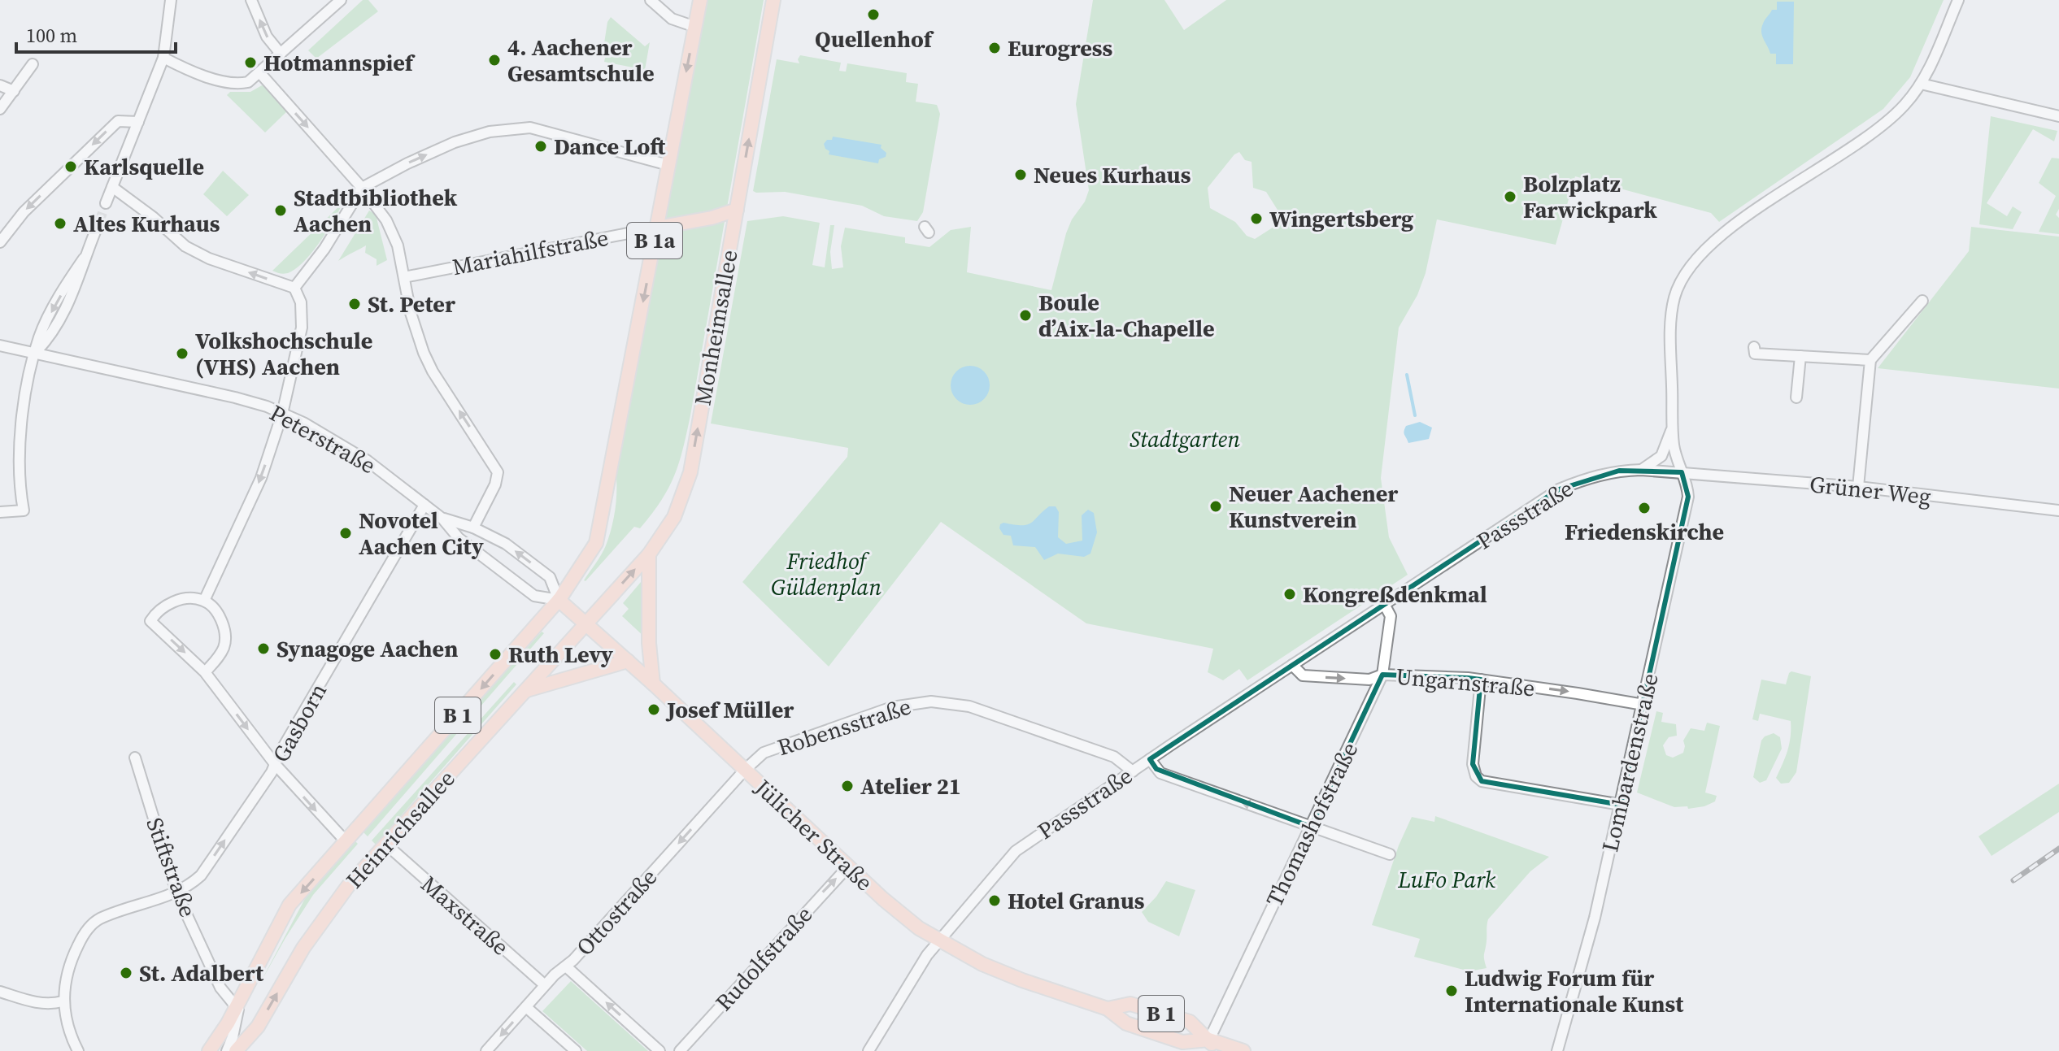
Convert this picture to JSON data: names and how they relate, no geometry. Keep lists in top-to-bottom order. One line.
{"streets":{"main road":["B 1a","Monheimsallee","B 1","Heinrichsallee","Jülicher Straße"],"street":["Mariahilfstraße","Peterstraße","Grüner Weg","Passstraße","Ungarnstraße","Gasborn","Robensstraße","Lombardenstraße","Thomashofstraße","Stiftstraße","Ottostraße","Maxstraße","Rudolfstraße"]},"crossings":[["B 1a","Mariahilfstraße"],["B 1a","Peterstraße"],["B 1a","Heinrichsallee"],["B 1a","Jülicher Straße"],["Monheimsallee","Heinrichsallee"],["Monheimsallee","Jülicher Straße"],["Peterstraße","Gasborn"],["Peterstraße","Heinrichsallee"],["Peterstraße","Jülicher Straße"],["Grüner Weg","Passstraße"],["Grüner Weg","Lombardenstraße"],["Passstraße","Ungarnstraße"],["Passstraße","Robensstraße"],["Passstraße","Lombardenstraße"],["Passstraße","Thomashofstraße"],["Passstraße","Jülicher Straße"],["Ungarnstraße","Lombardenstraße"],["Ungarnstraße","Thomashofstraße"],["Gasborn","Stiftstraße"],["Robensstraße","Jülicher Straße"],["Robensstraße","Ottostraße"],["Thomashofstraße","Jülicher Straße"],["Heinrichsallee","Jülicher Straße"],["Heinrichsallee","Stiftstraße"],["Heinrichsallee","Maxstraße"],["Jülicher Straße","Ottostraße"],["Jülicher Straße","Rudolfstraße"],["Ottostraße","Maxstraße"]],"one_way":["Ungarnstraße","Ottostraße","Rudolfstraße"],"parks":["Stadtgarten","Friedhof Güldenplan","LuFo Park"],"places":["Quellenhof","Eurogress","4. Aachener Gesamtschule","Hotmannspief","Dance Loft","Karlsquelle","Neues Kurhaus","Bolzplatz Farwickpark","Stadtbibliothek Aachen","Wingertsberg","Altes Kurhaus","St. Peter","Boule d’Aix-la-Chapelle","Volkshochschule (VHS) Aachen","Neuer Aachener Kunstverein","Friedenskirche","Novotel Aachen City","Kongreßdenkmal","Synagoge Aachen","Ruth Levy","Josef Müller","Atelier 21","Hotel Granus","St. Adalbert","Ludwig Forum für Internationale Kunst"],"scale_bar":"100 m"}
